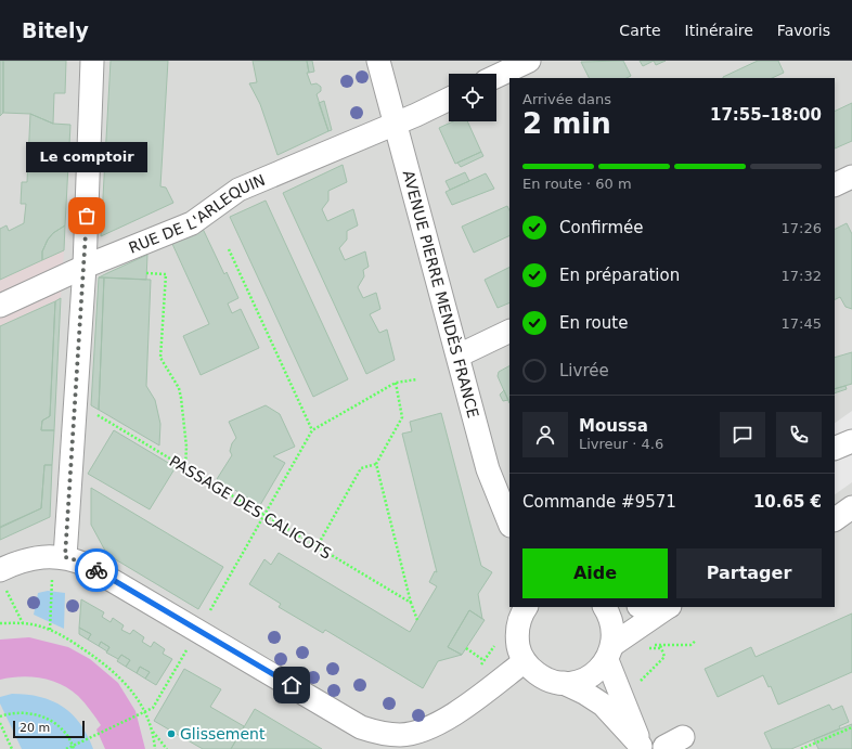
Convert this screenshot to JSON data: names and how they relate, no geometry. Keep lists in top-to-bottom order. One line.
{"streets":{"street":["RUE DE L'ARLEQUIN","AVENUE PIERRE MENDÈS FRANCE"],"path":["PASSAGE DES CALICOTS"]},"crossings":[["RUE DE L'ARLEQUIN","AVENUE PIERRE MENDÈS FRANCE"]],"places":["Le comptoir","Glissement"],"scale_bar":"20 m","page":{"header":"Bitely","nav":["Carte","Itinéraire","Favoris"],"heading":["2 min","Arrivée dans","17:55–18:00"],"panel":["Moussa","Livreur · 4.6","Commande #9571","10.65 €"],"bubble":"Le comptoir","bar":"En route · 60 m","list":[["Confirmée","17:26"],["En préparation","17:32"],["En route","17:45"],"Livrée"],"buttons":["Aide","Partager"],"scale":"20 m"}}
